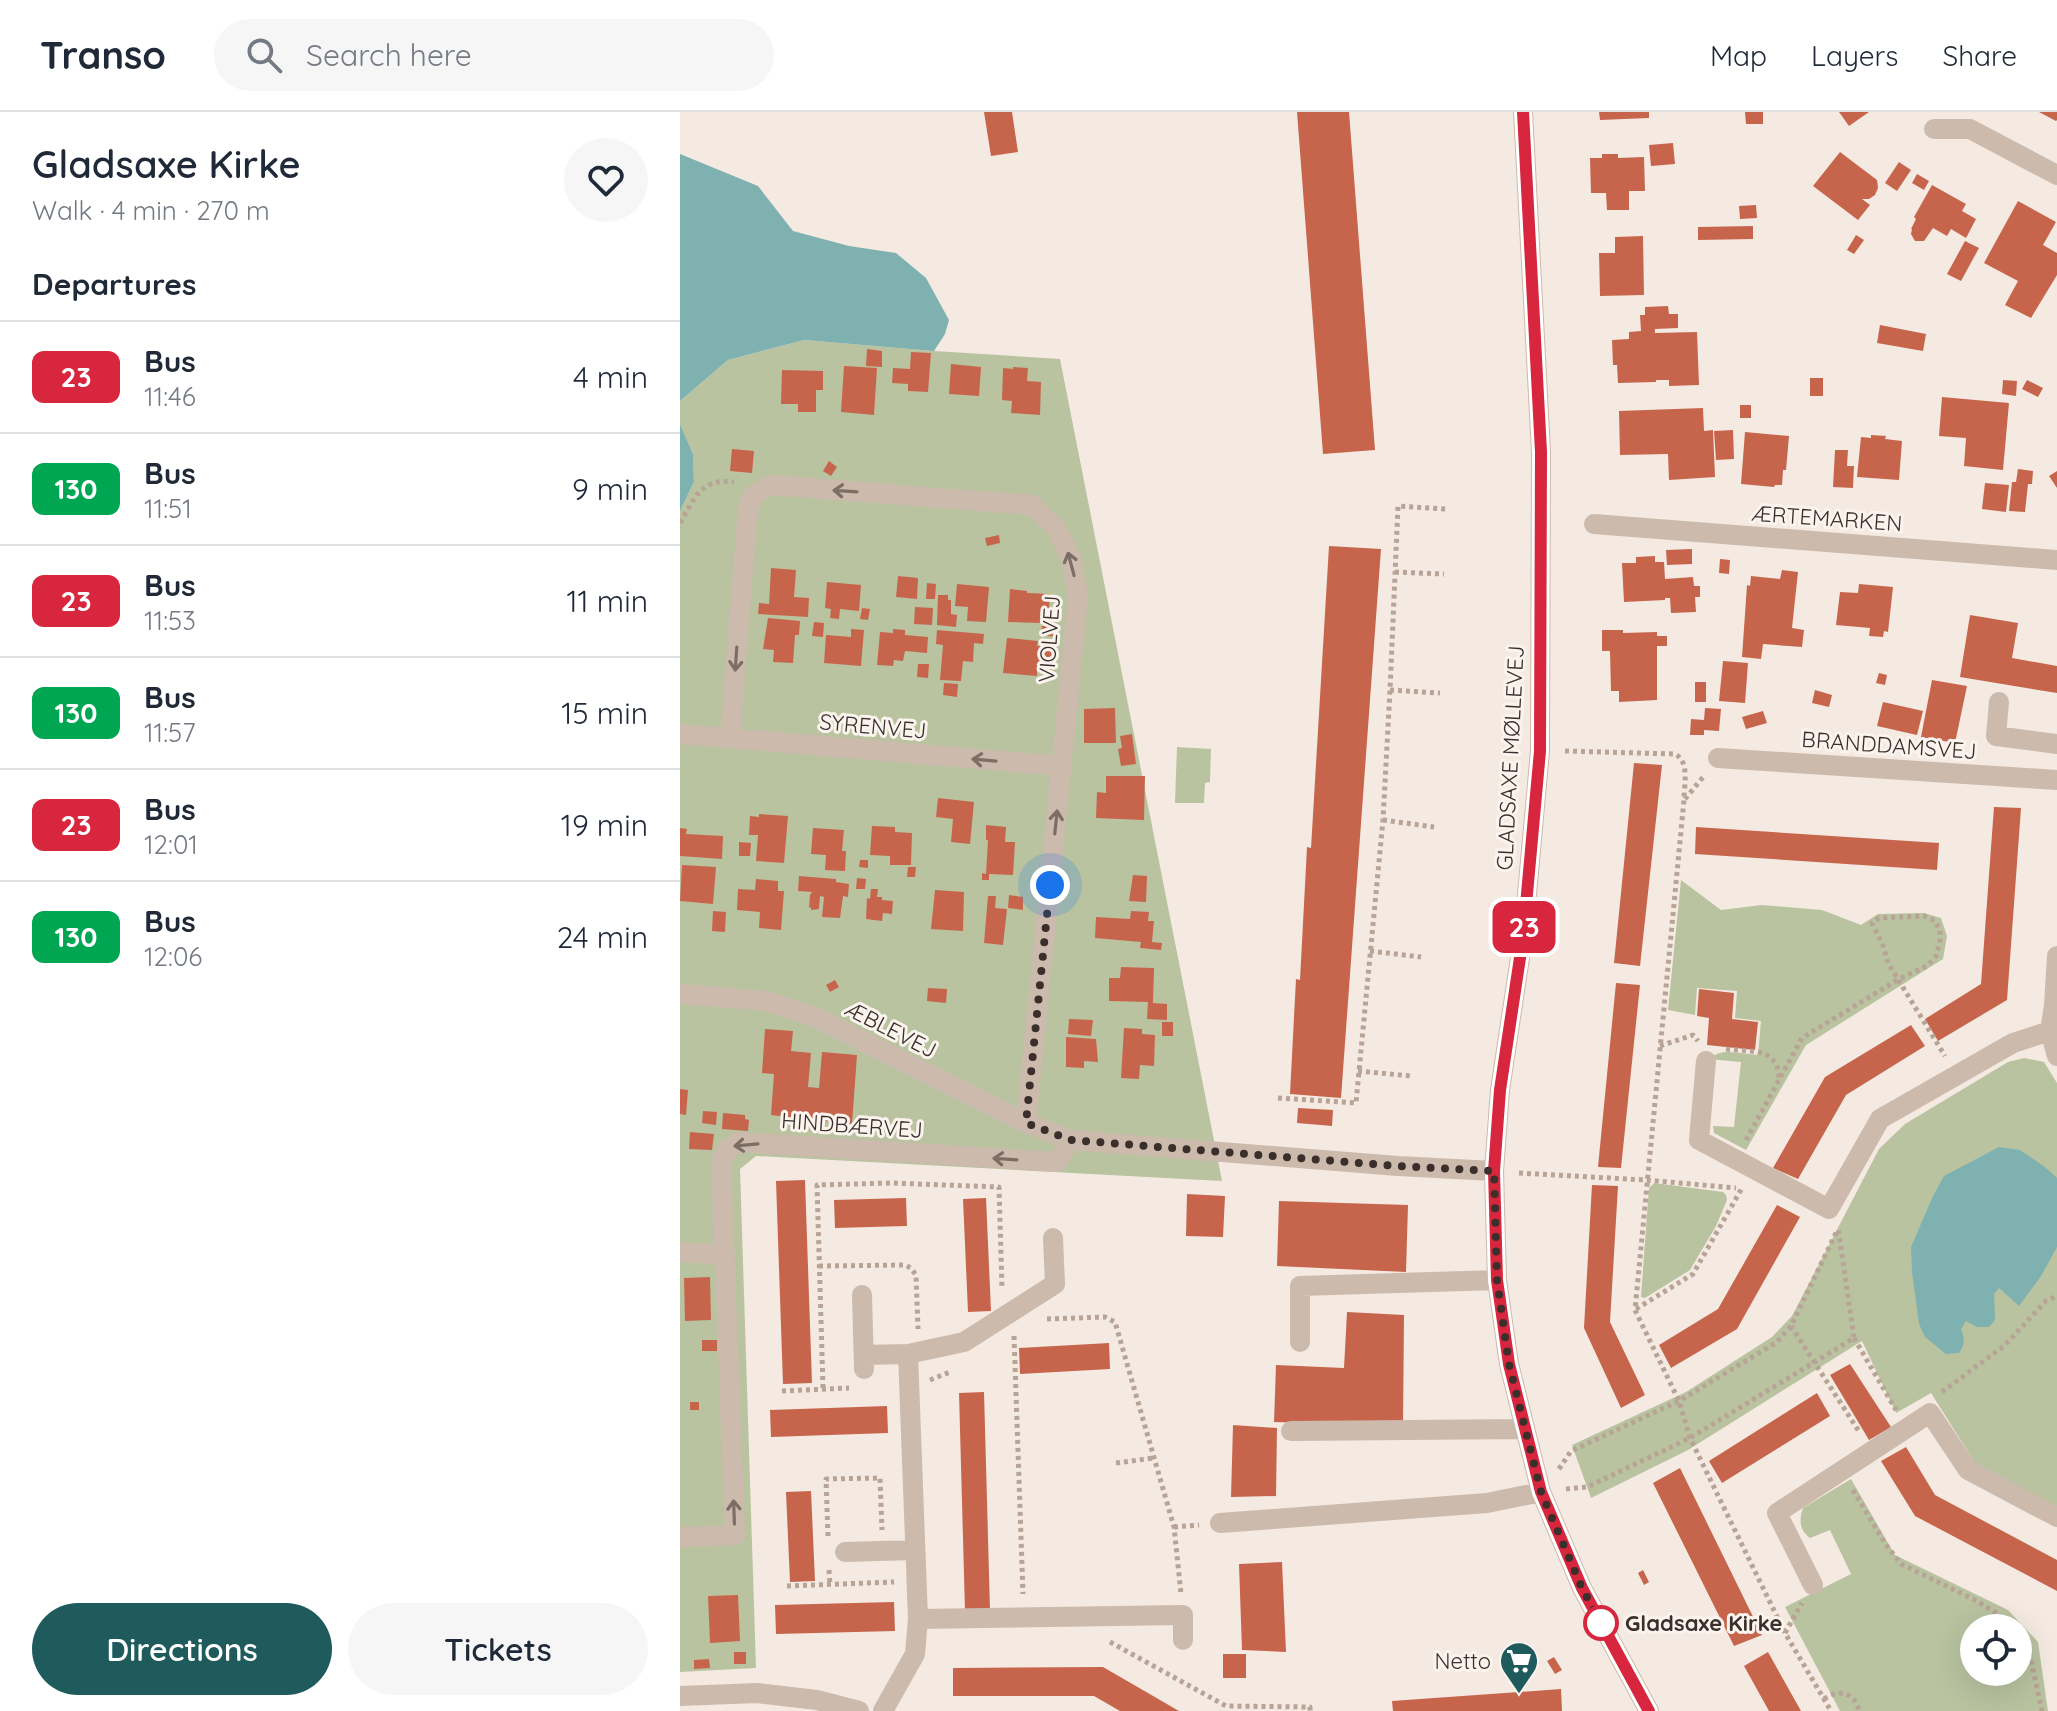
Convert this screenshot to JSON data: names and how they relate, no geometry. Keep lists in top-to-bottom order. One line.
{"streets":{"street":["ÆRTEMARKEN","VIOLVEJ","SYRENVEJ","BRANDDAMSVEJ","GLADSAXE MØLLEVEJ","ÆBLEVEJ","HINDBÆRVEJ"]},"crossings":[["VIOLVEJ","SYRENVEJ"],["VIOLVEJ","ÆBLEVEJ"],["GLADSAXE MØLLEVEJ","ÆBLEVEJ"],["ÆBLEVEJ","HINDBÆRVEJ"]],"one_way":["SYRENVEJ"],"places":{"other":["Gladsaxe Kirke"],"supermarket":["Netto"]},"lines":["bus line 23"],"page":{"header":"Transo","search":"Search here","nav":["Map","Layers","Share"],"heading":[["Gladsaxe Kirke","Walk · 4 min · 270 m"],"Departures"],"on_map":"23","list":[{"mark":"23","name":"Bus","note":"11:46","value":"4 min"},{"mark":"130","name":"Bus","note":"11:51","value":"9 min"},{"mark":"23","name":"Bus","note":"11:53","value":"11 min"},{"mark":"130","name":"Bus","note":"11:57","value":"15 min"},{"mark":"23","name":"Bus","note":"12:01","value":"19 min"},{"mark":"130","name":"Bus","note":"12:06","value":"24 min"}],"buttons":["Directions","Tickets"]}}
